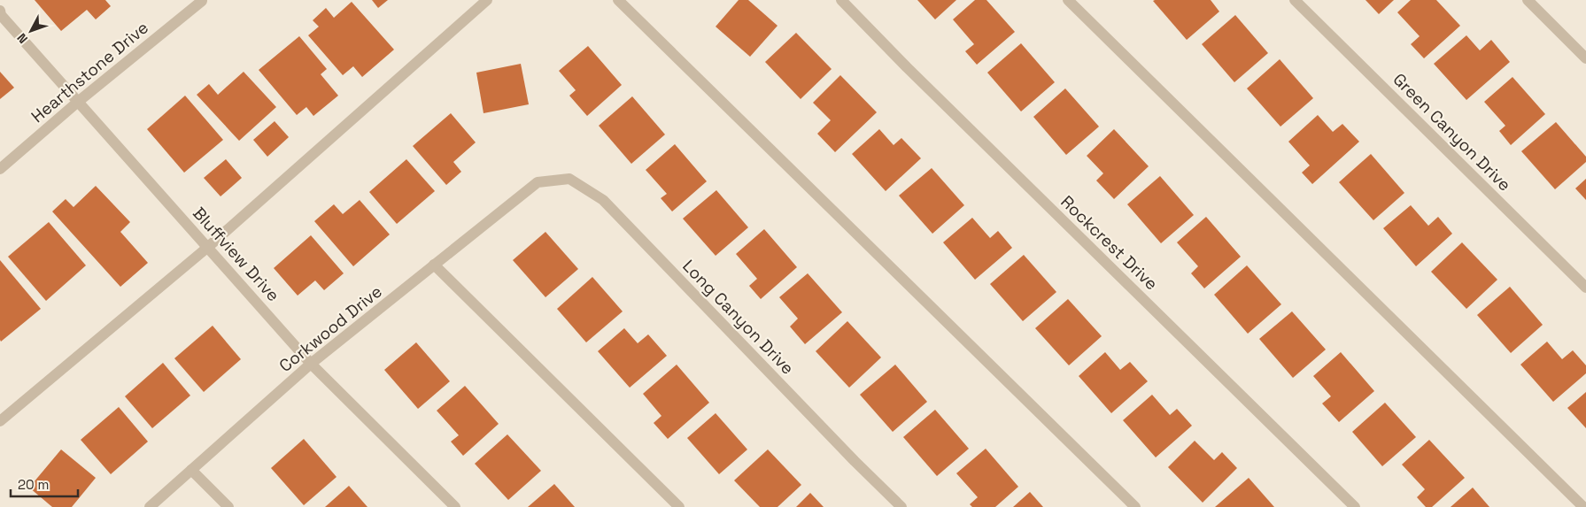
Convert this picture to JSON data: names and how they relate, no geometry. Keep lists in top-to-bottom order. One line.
{"streets":{"street":["Hearthstone Drive","Green Canyon Drive","Rockcrest Drive","Bluffview Drive","Long Canyon Drive","Corkwood Drive"]},"crossings":[["Hearthstone Drive","Bluffview Drive"],["Bluffview Drive","Corkwood Drive"],["Long Canyon Drive","Corkwood Drive"]],"scale_bar":"20 m","north":"bottom left"}
